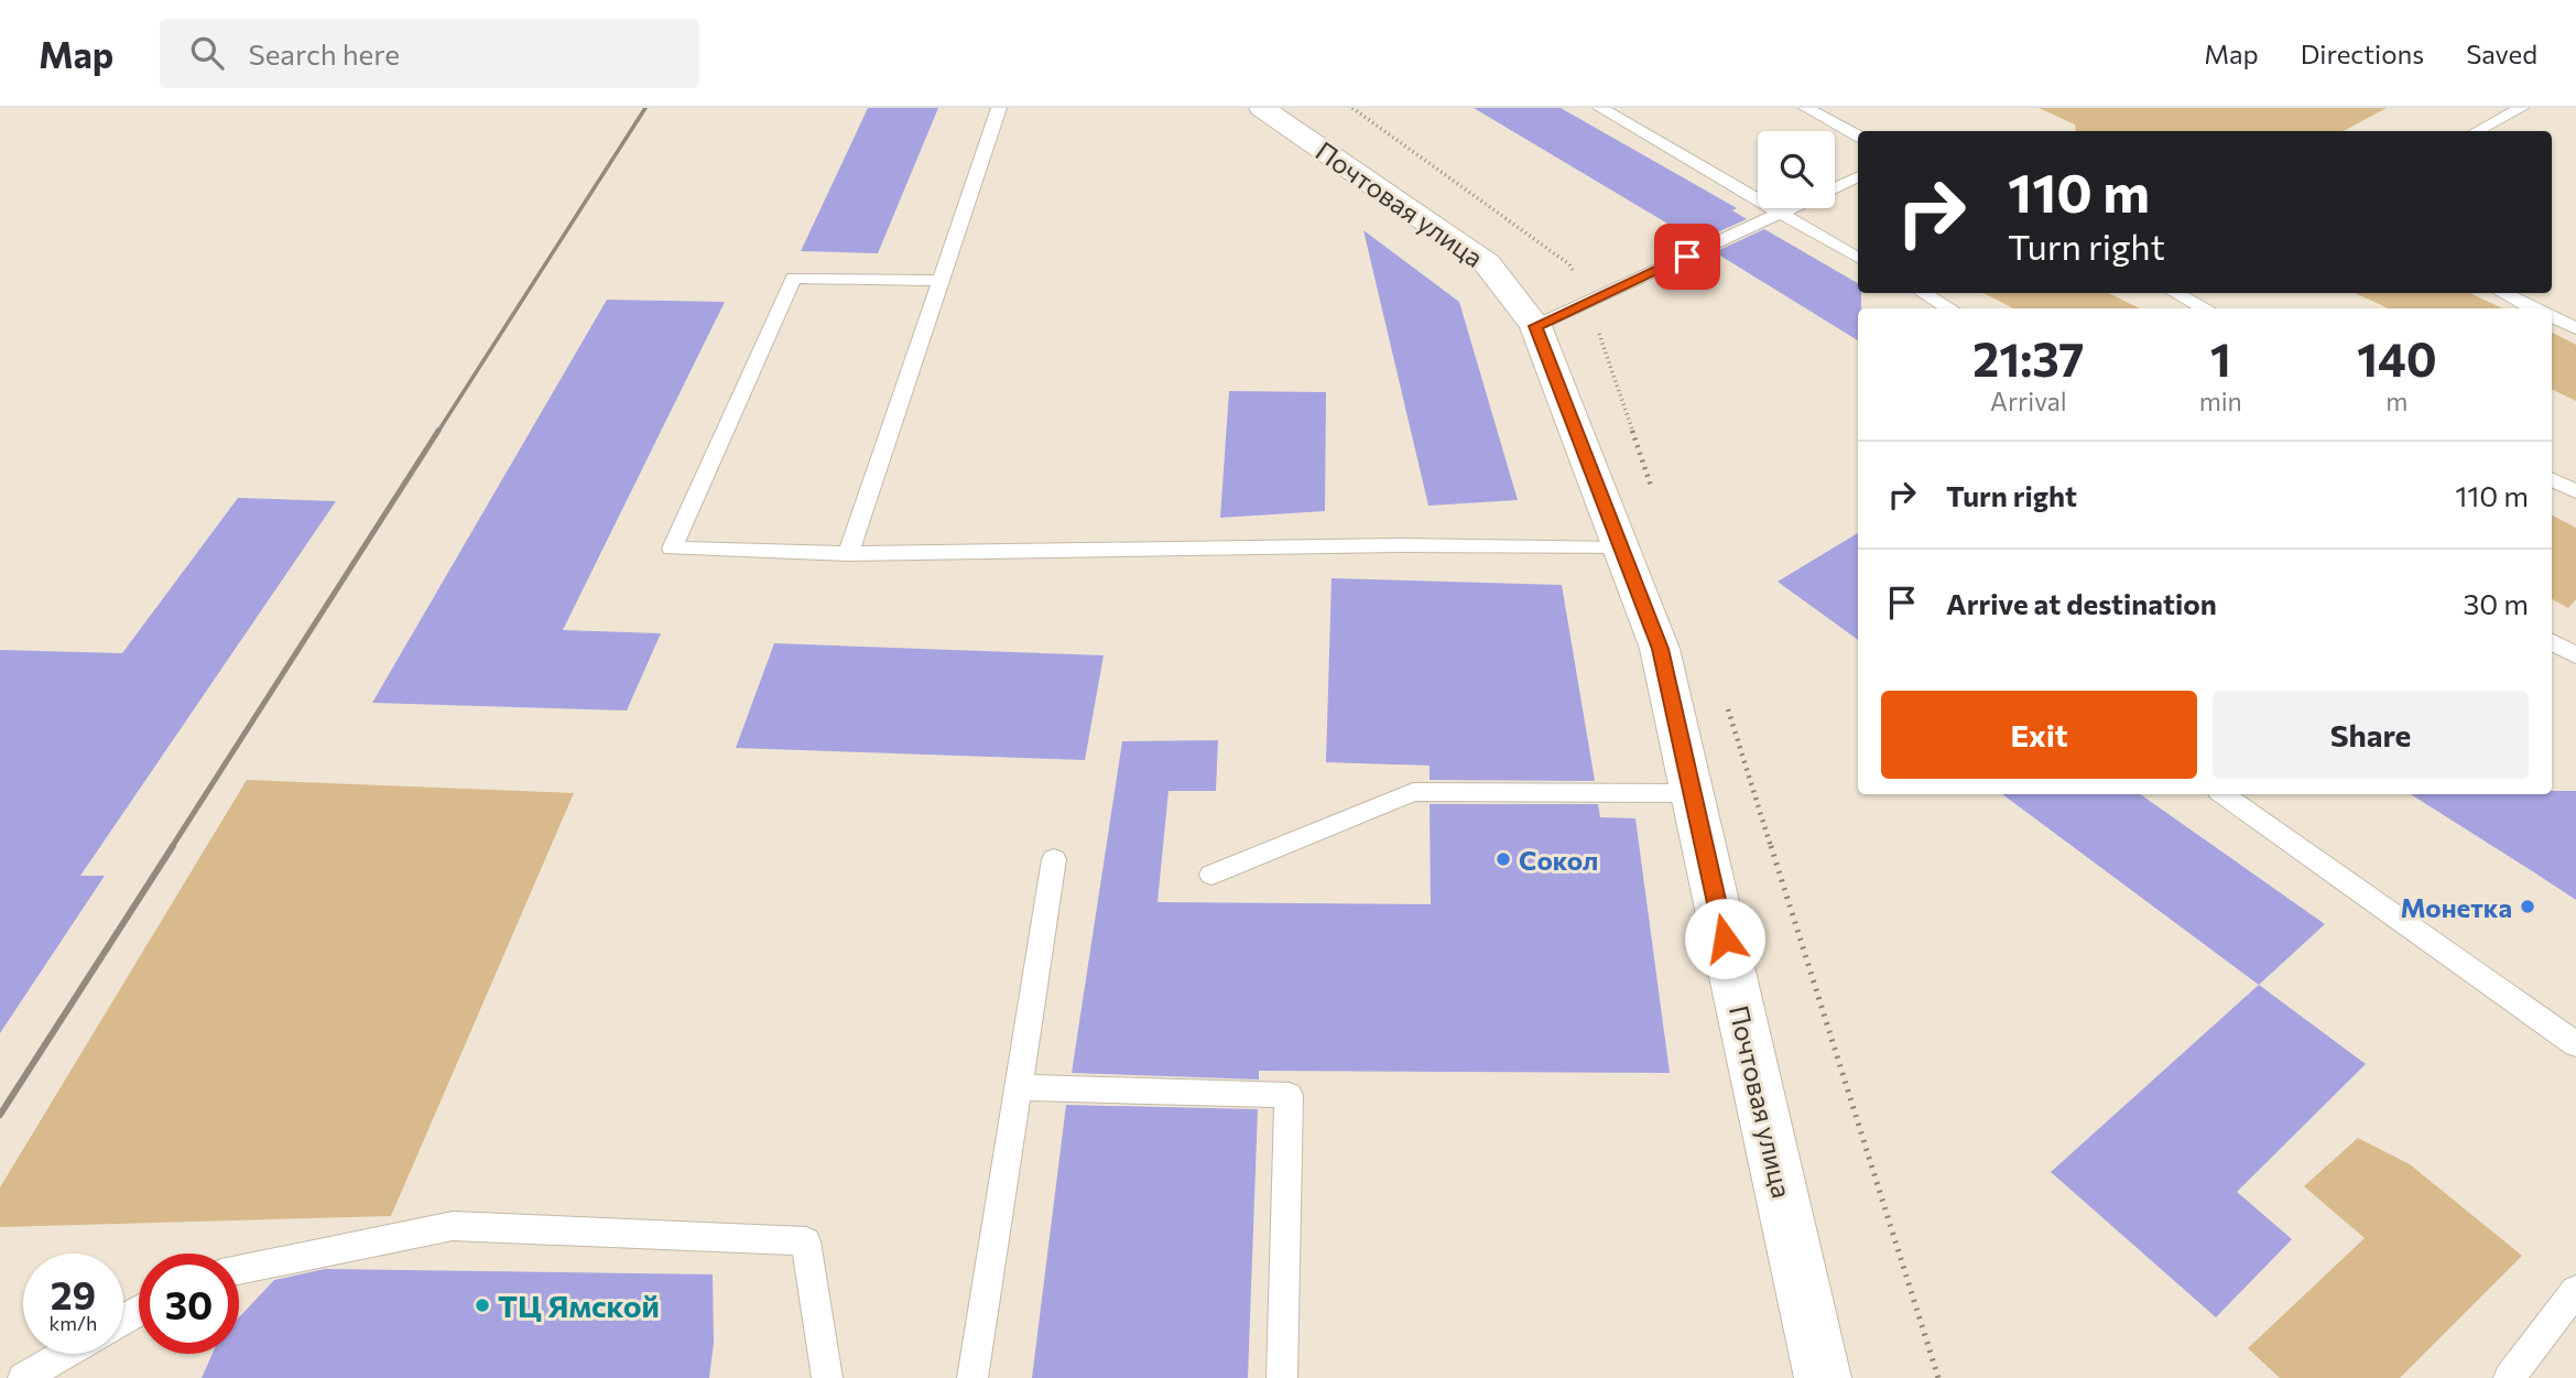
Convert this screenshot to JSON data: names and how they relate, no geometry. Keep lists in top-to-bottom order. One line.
{"streets":{"street":["Почтовая улица"]},"places":["Сокол","Монетка","ТЦ Ямской"],"page":{"header":"Map","search":"Search here","nav":["Map","Directions","Saved"],"turn":["110 m","Turn right"],"eta":["21:37","Arrival","1","min","140","m"],"list":[{"name":"Turn right","value":"110 m"},{"name":"Arrive at destination","value":"30 m"}],"buttons":["Exit","Share"],"speed":"29 km/h","limit":"30"}}
